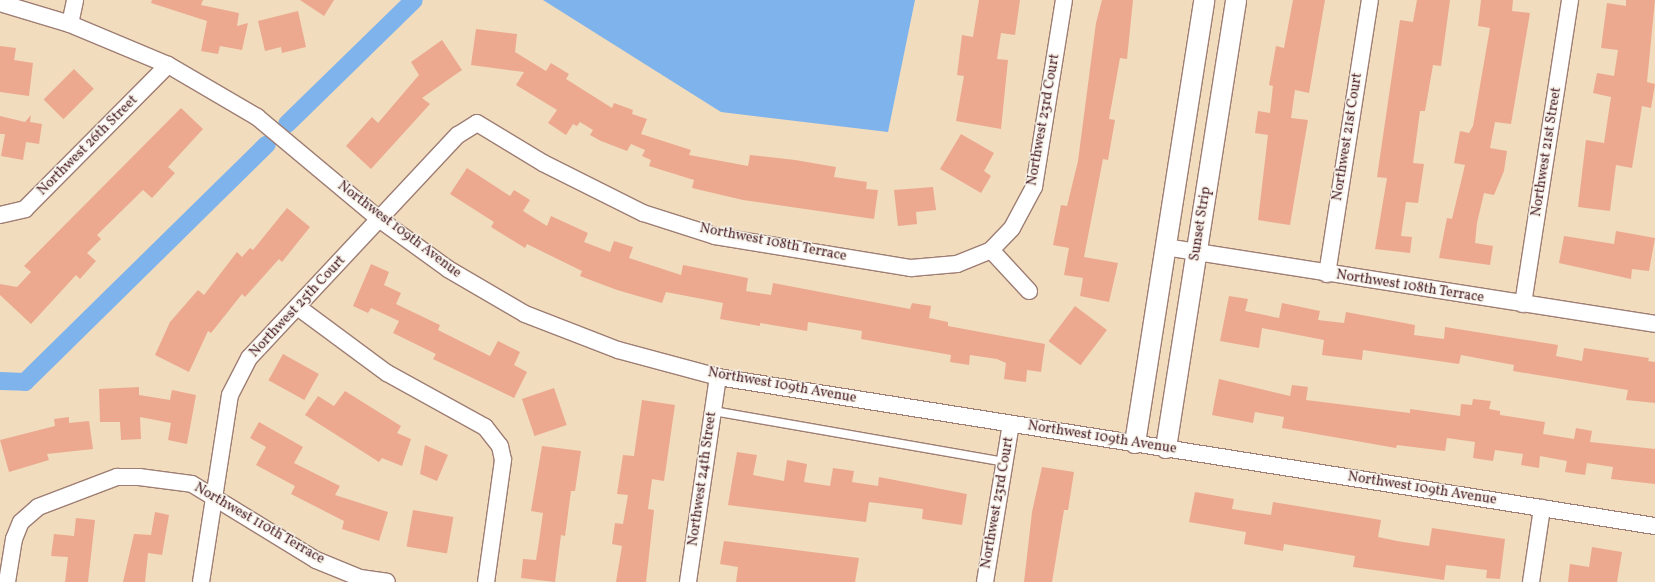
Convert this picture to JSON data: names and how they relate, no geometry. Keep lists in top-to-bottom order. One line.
{"streets":{"street":["Northwest 23rd Court","Northwest 21st Court","Northwest 26th Street","Northwest 21st Street","Sunset Strip","Northwest 109th Avenue","Northwest 108th Terrace","Northwest 25th Court","Northwest 24th Street","Northwest 110th Terrace"]},"crossings":[["Northwest 23rd Court","Northwest 109th Avenue"],["Northwest 23rd Court","Northwest 108th Terrace"],["Northwest 21st Court","Northwest 108th Terrace"],["Northwest 26th Street","Northwest 109th Avenue"],["Northwest 21st Street","Northwest 108th Terrace"],["Sunset Strip","Northwest 109th Avenue"],["Sunset Strip","Northwest 108th Terrace"],["Northwest 109th Avenue","Northwest 25th Court"],["Northwest 109th Avenue","Northwest 24th Street"],["Northwest 108th Terrace","Northwest 25th Court"],["Northwest 25th Court","Northwest 110th Terrace"]]}
